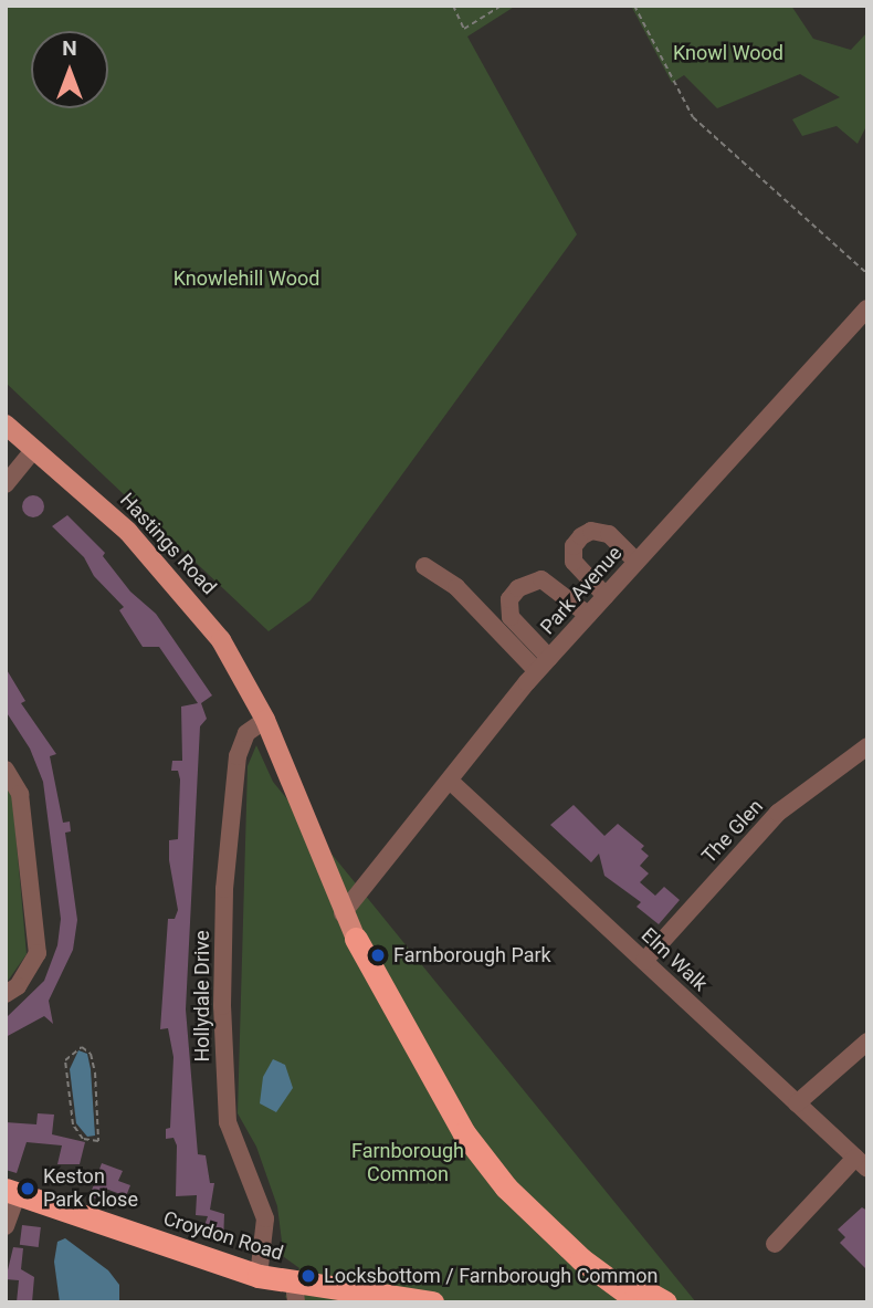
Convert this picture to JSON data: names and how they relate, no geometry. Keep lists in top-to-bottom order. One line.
{"streets":{"highway":["Croydon Road"],"main road":["Hastings Road"],"street":["Park Avenue","The Glen","Elm Walk","Hollydale Drive"]},"crossings":[["Hastings Road","Hollydale Drive"],["Park Avenue","Elm Walk"],["The Glen","Elm Walk"],["Hollydale Drive","Croydon Road"]],"parks":["Knowl Wood","Knowlehill Wood","Farnborough Common"],"places":["Farnborough Park","Keston Park Close","Locksbottom / Farnborough Common"],"north":"top"}
